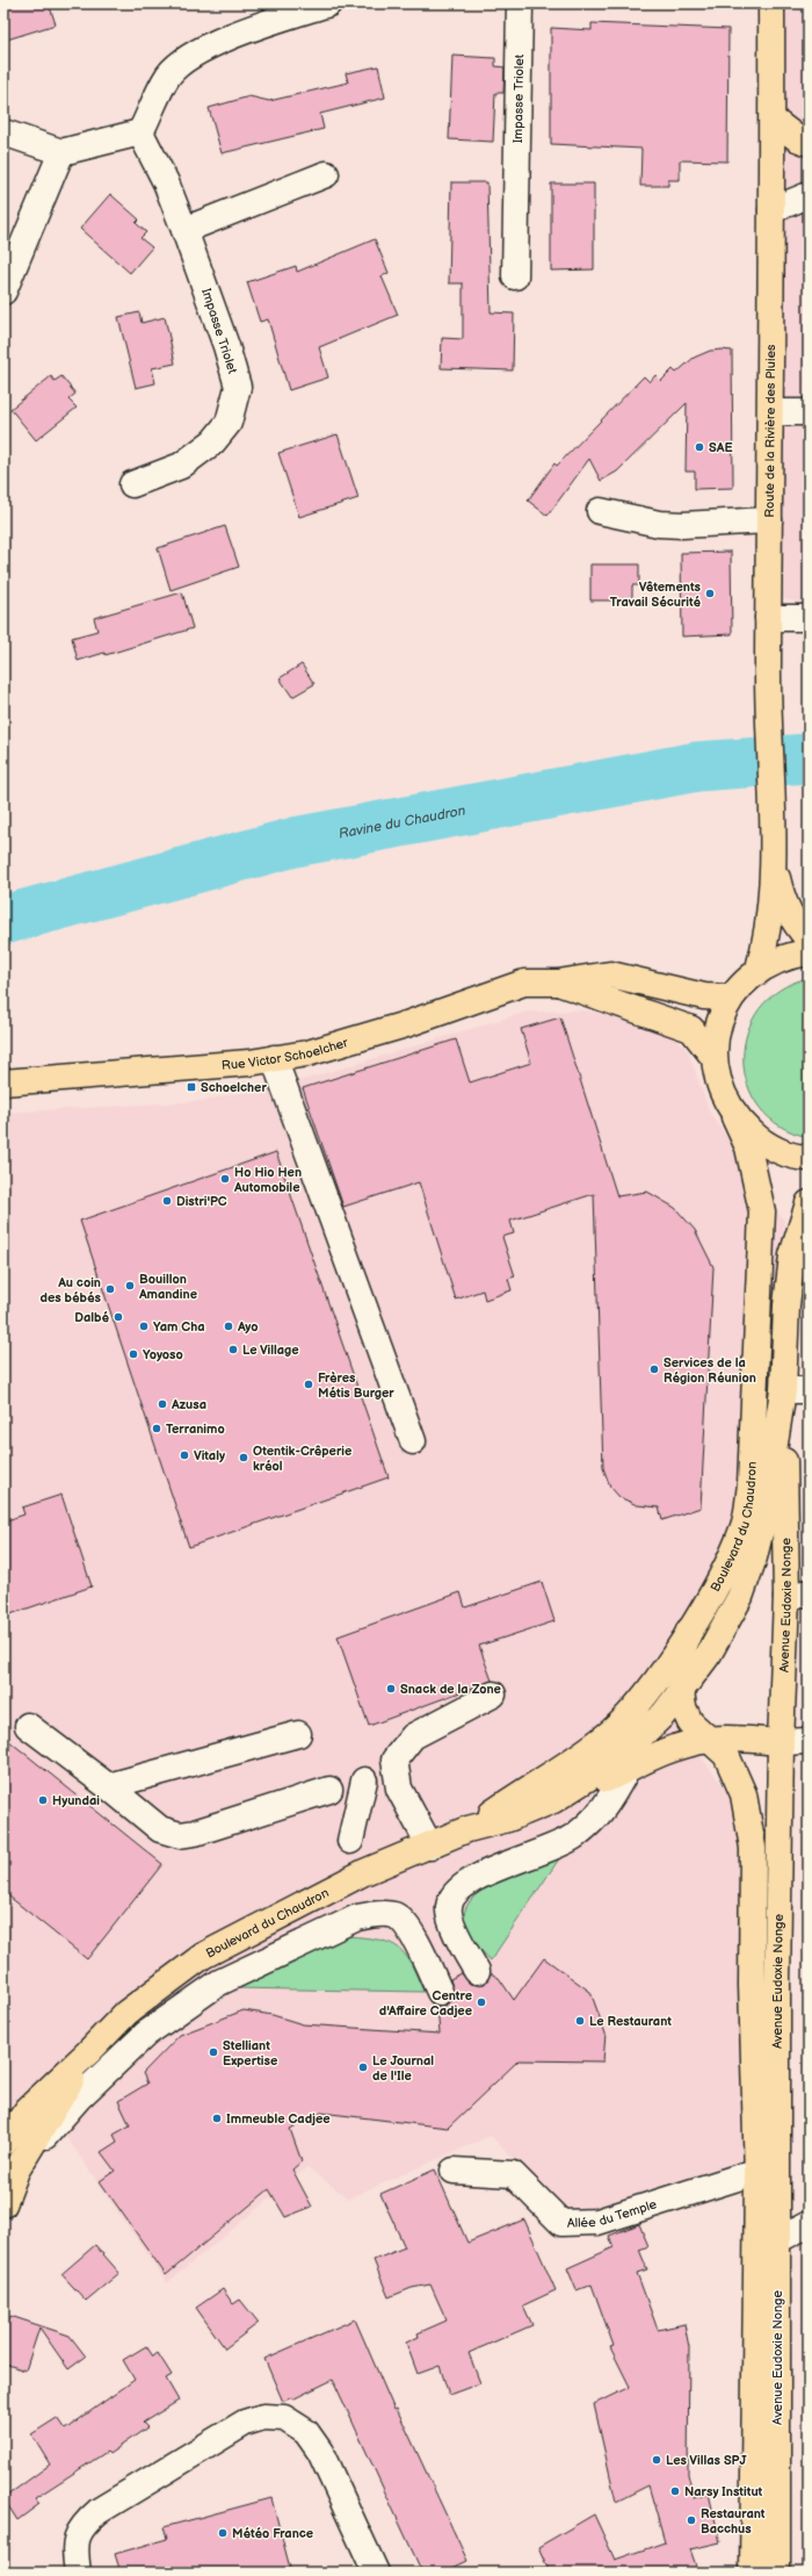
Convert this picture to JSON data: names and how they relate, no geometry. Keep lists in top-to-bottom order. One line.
{"streets":{"main road":["Route de la Rivière des Pluies","Rue Victor Schoelcher","Boulevard du Chaudron","Avenue Eudoxie Nonge"],"street":["Impasse Triolet","Allée du Temple"]},"crossings":[["Boulevard du Chaudron","Avenue Eudoxie Nonge"],["Avenue Eudoxie Nonge","Allée du Temple"]],"water":["Ravine du Chaudron"],"places":{"other":["SAE","Vêtements Travail Sécurité","Ho Hio Hen Automobile","Distri'PC","Bouillon Amandine","Au coin des bébés","Dalbé","Yam Cha","Ayo","Le Village","Yoyoso","Services de la Région Réunion","Frères Métis Burger","Azusa","Terranimo","Vitaly","Otentik-Crêperie kréol","Snack de la Zone","Hyundai","Centre d'Affaire Cadjee","Le Restaurant","Stelliant Expertise","Le Journal de l'Ile","Immeuble Cadjee","Les Villas SPJ","Narsy Institut","Restaurant Bacchus","Météo France"],"transit":["Schoelcher"]}}
